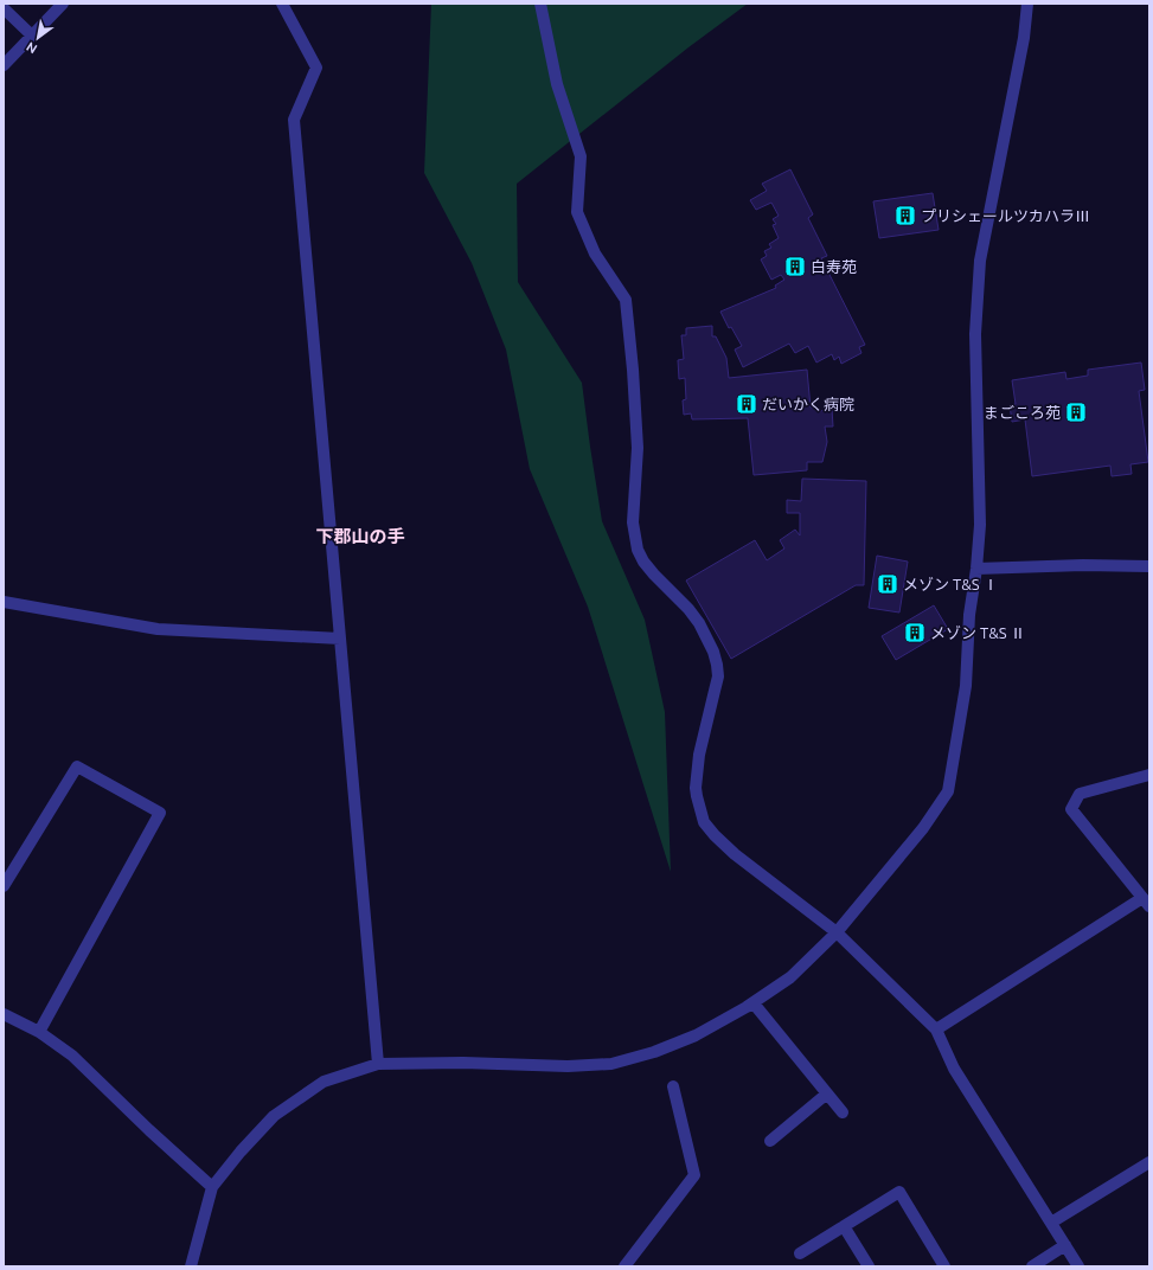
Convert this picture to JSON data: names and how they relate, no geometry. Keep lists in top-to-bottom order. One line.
{"districts":["下郡山の手"],"places":{"building":["プリシェールツカハラⅢ","白寿苑","だいかく病院","まごころ苑","メゾン T&S Ⅰ","メゾン T&S Ⅱ"]},"north":"bottom left"}
